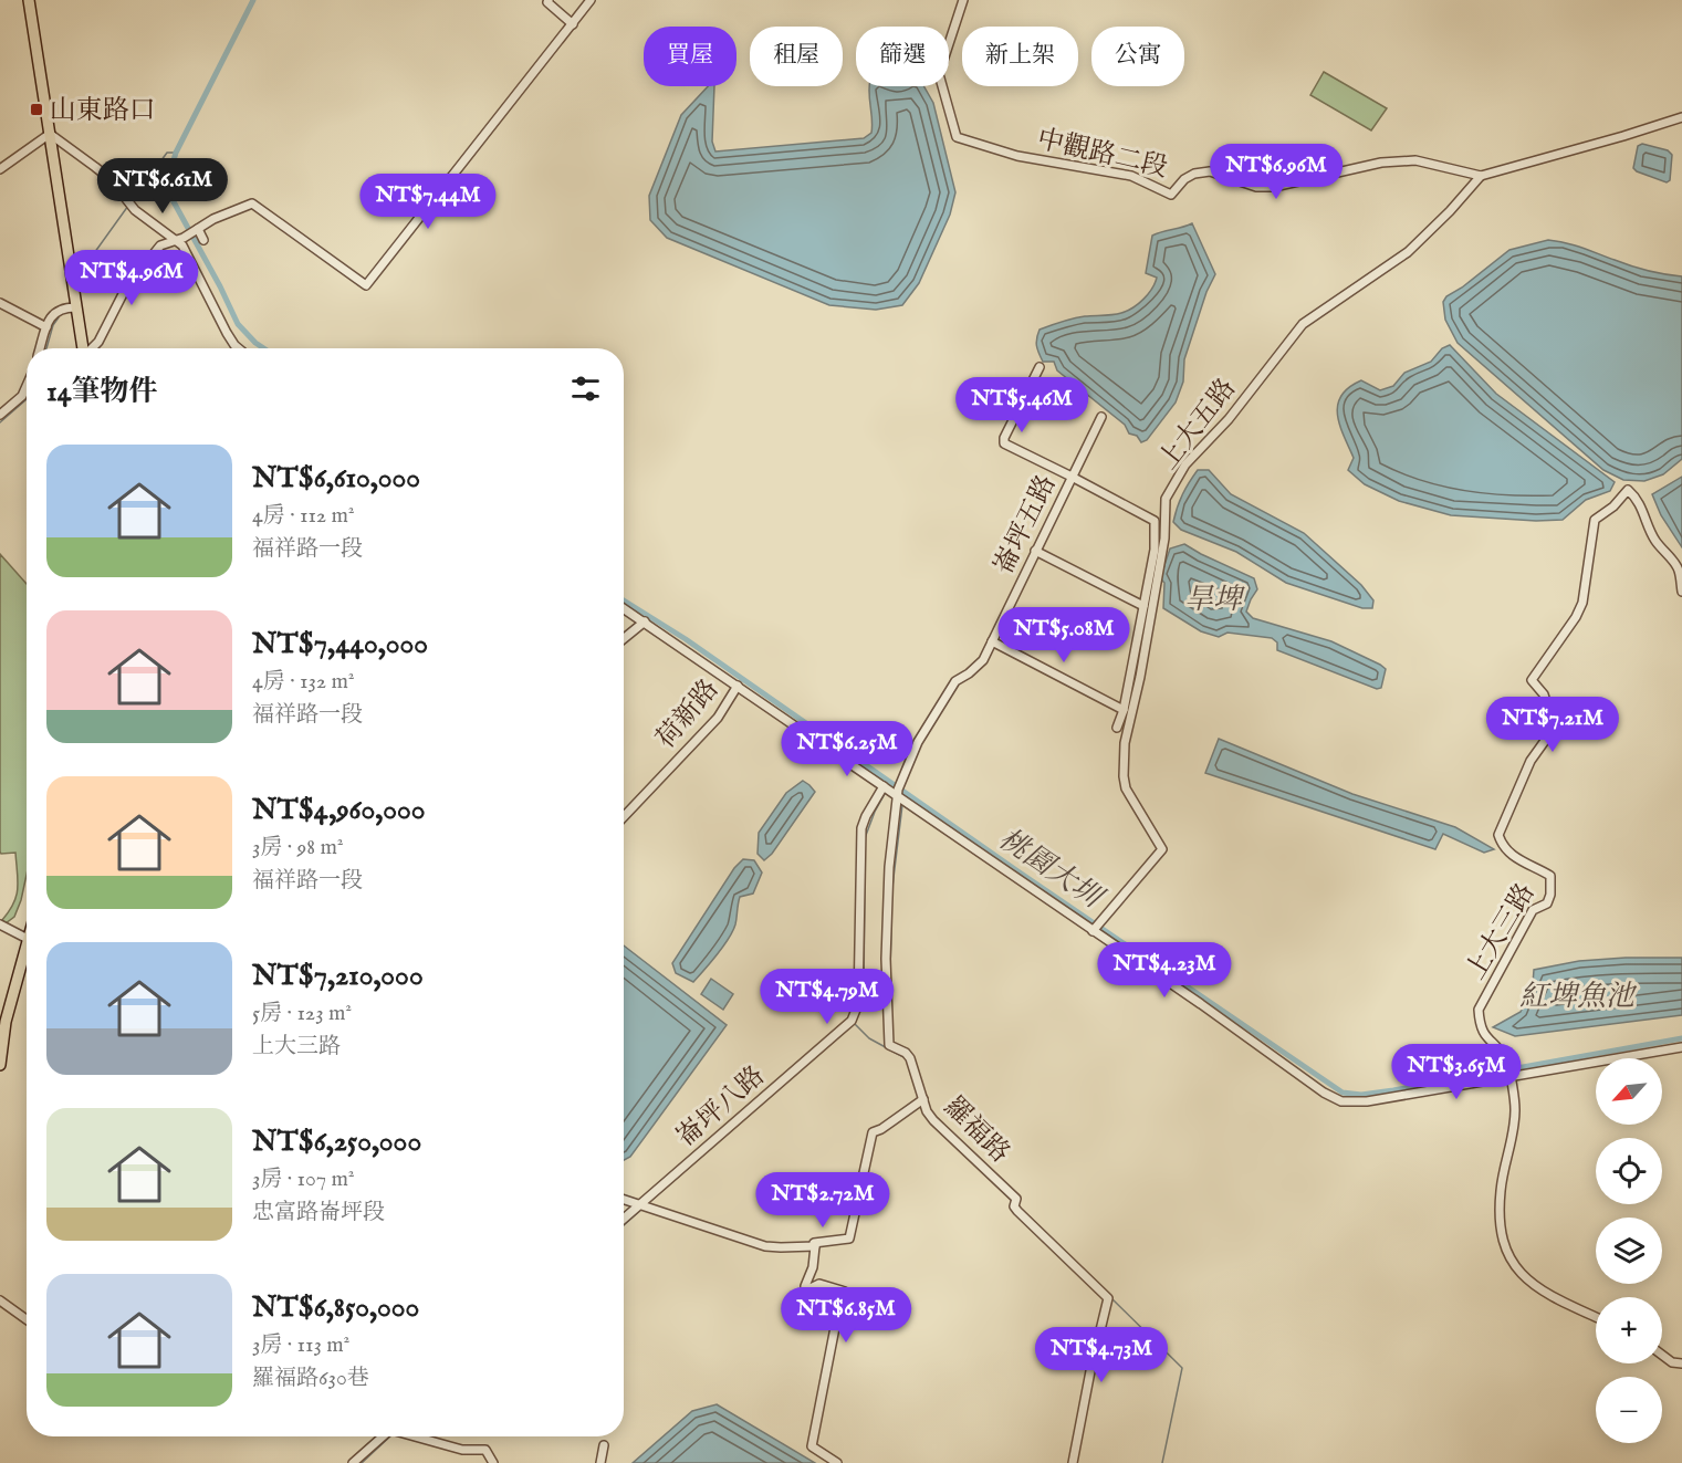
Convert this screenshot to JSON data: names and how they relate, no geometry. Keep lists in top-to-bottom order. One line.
{"streets":{"street":["中觀路二段","上大五路","崙坪五路","荷新路","上大三路","崙坪八路","羅福路"]},"crossings":[["中觀路二段","上大五路"],["崙坪五路","羅福路"]],"water":["旱埤","桃園大圳","紅埤魚池"],"places":{"transit":["山東路口"]},"north":"bottom left","page":{"chip":["買屋","租屋","篩選","新上架","公寓"],"price":["NT$6.96M","NT$6.61M","NT$7.44M","NT$4.96M","NT$5.46M","NT$5.08M","NT$7.21M","NT$6.25M","NT$4.23M","NT$4.79M","NT$3.65M","NT$2.72M","NT$6.85M","NT$4.73M"],"heading":"14筆物件","list":[{"name":"NT$6,610,000","note":"4房 · 112 m² · 福祥路一段"},{"name":"NT$7,440,000","note":"4房 · 132 m² · 福祥路一段"},{"name":"NT$4,960,000","note":"3房 · 98 m² · 福祥路一段"},{"name":"NT$7,210,000","note":"5房 · 123 m² · 上大三路"},{"name":"NT$6,250,000","note":"3房 · 107 m² · 忠富路崙坪段"},{"name":"NT$6,850,000","note":"3房 · 113 m² · 羅福路630巷"}],"map_buttons":["+","−"]}}
